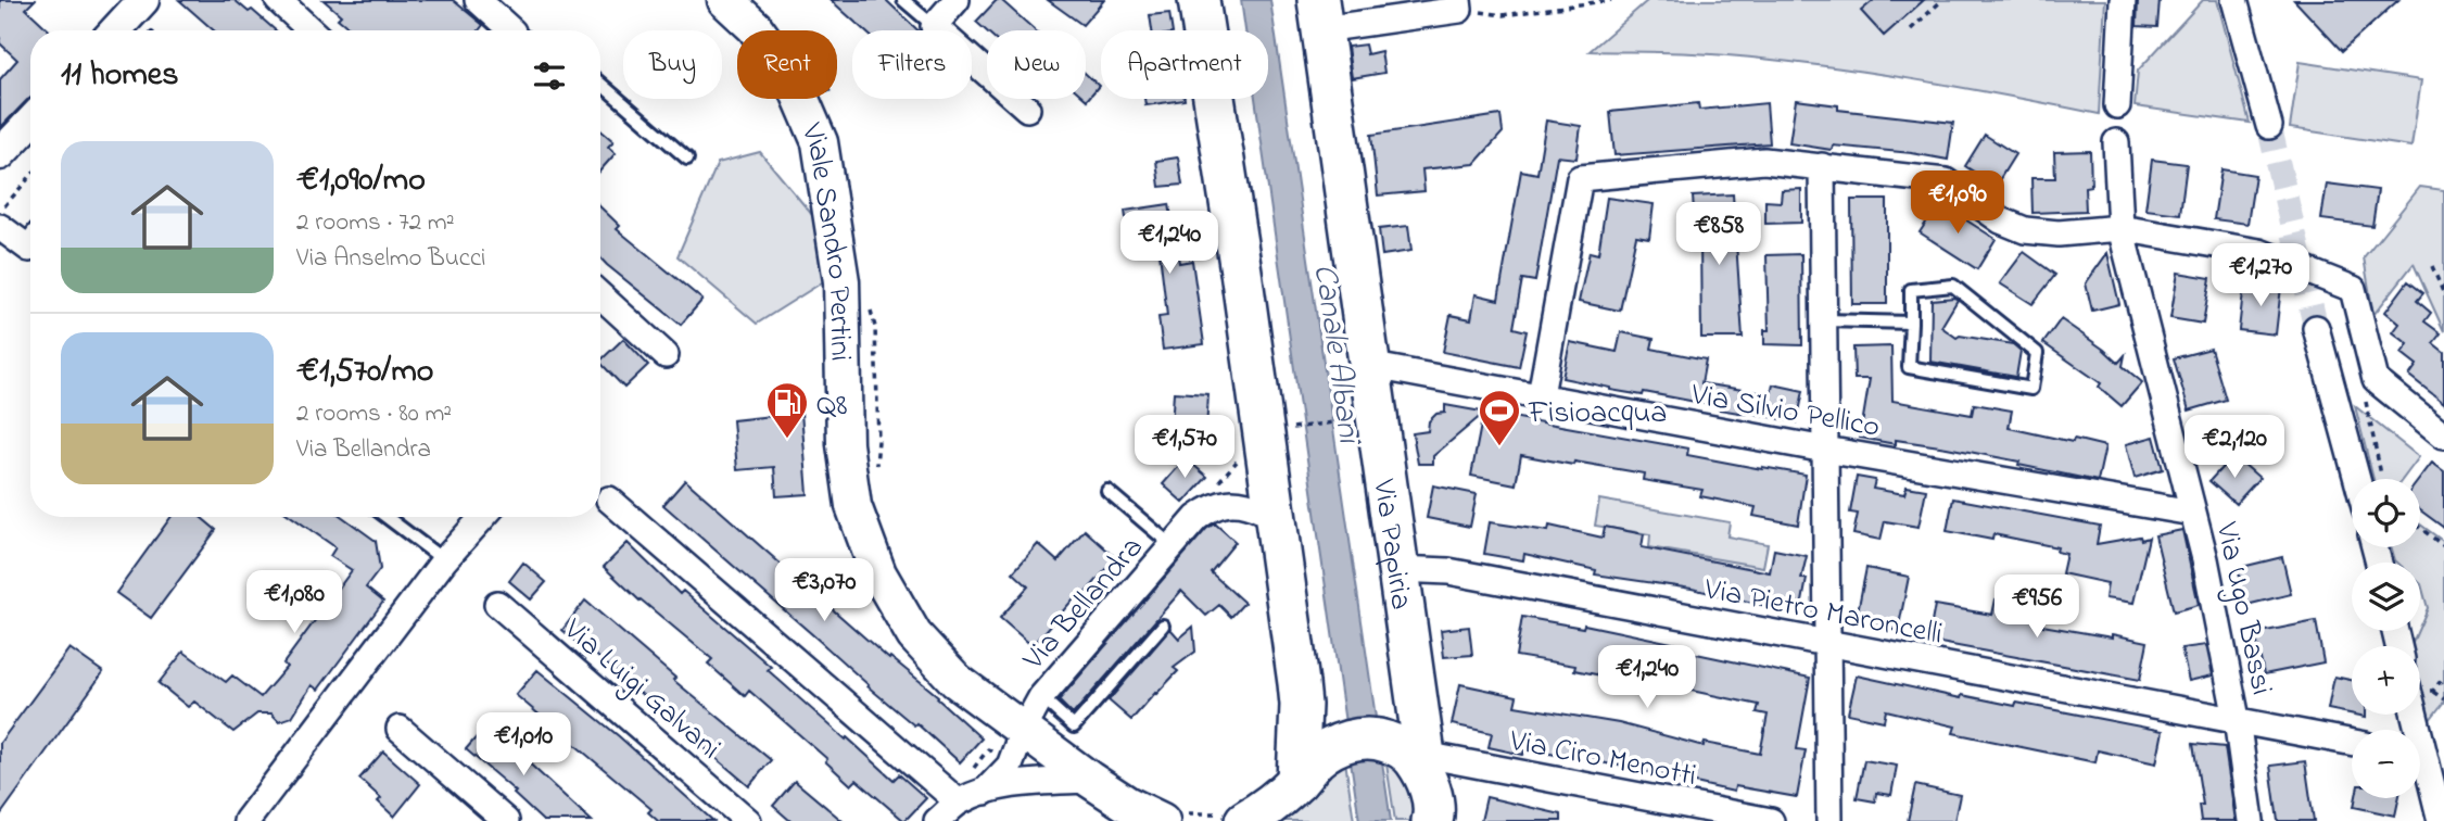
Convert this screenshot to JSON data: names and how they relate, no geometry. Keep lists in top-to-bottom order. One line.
{"streets":{"main road":["Viale Sandro Pertini","Via Papiria"],"street":["Via Silvio Pellico","Via Bellandra","Via Ugo Bassi","Via Pietro Maroncelli","Via Luigi Galvani","Via Ciro Menotti"]},"crossings":[["Viale Sandro Pertini","Via Bellandra"],["Via Silvio Pellico","Via Papiria"],["Via Silvio Pellico","Via Ugo Bassi"],["Via Papiria","Via Pietro Maroncelli"],["Via Papiria","Via Ciro Menotti"],["Via Ugo Bassi","Via Pietro Maroncelli"]],"water":["Canale Albani"],"places":{"fuel station":["Q8"],"sports":["Fisioacqua"]},"page":{"chip":["Buy","Rent","Filters","New","Apartment"],"heading":"11 homes","list":[{"name":"€1,090/mo","note":"2 rooms · 72 m² · Via Anselmo Bucci"},{"name":"€1,570/mo","note":"2 rooms · 80 m² · Via Bellandra"}],"price":["€1,090","€858","€1,240","€1,270","€1,570","€2,120","€3,070","€1,080","€956","€1,240","€1,010"],"map_buttons":["+","−"]}}
